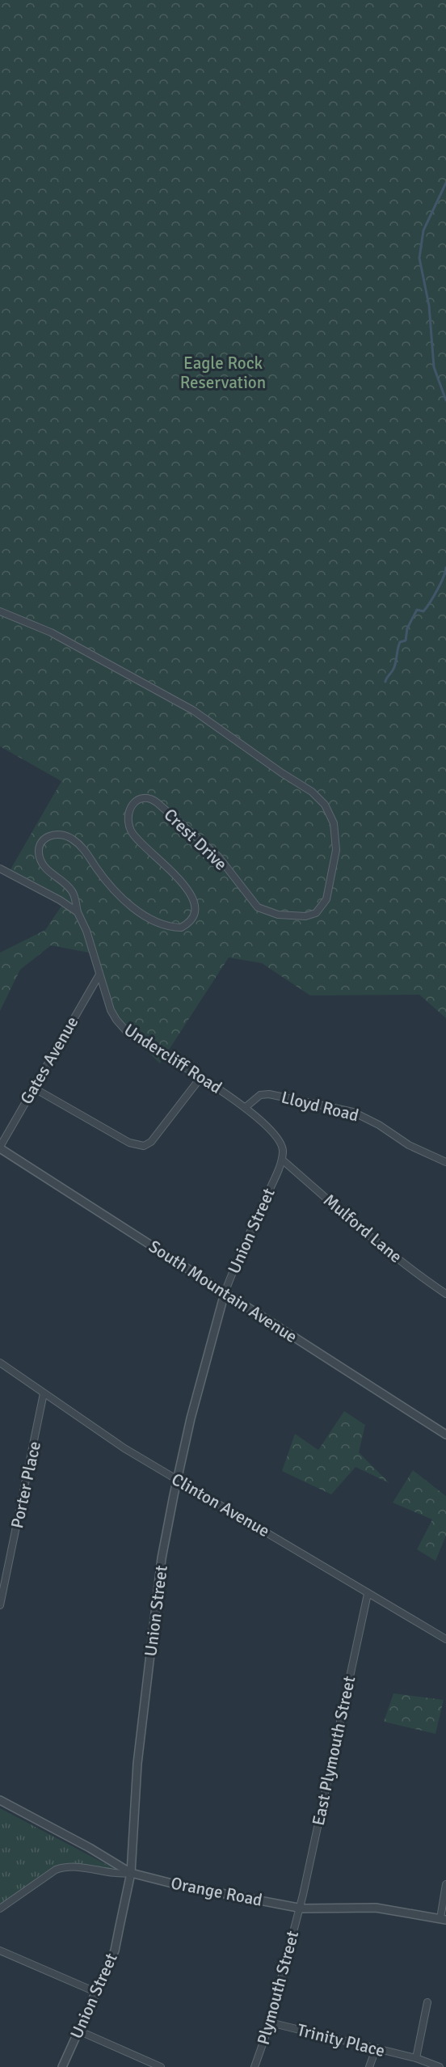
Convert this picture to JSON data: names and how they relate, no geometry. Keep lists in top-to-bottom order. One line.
{"streets":{"street":["Crest Drive","Undercliff Road","Gates Avenue","Lloyd Road","Mulford Lane","Union Street","South Mountain Avenue","Porter Place","Clinton Avenue","East Plymouth Street","Orange Road","Plymouth Street","Trinity Place"]},"crossings":[["Crest Drive","Undercliff Road"],["Undercliff Road","Gates Avenue"],["Undercliff Road","Lloyd Road"],["Undercliff Road","Mulford Lane"],["Undercliff Road","Union Street"],["Gates Avenue","South Mountain Avenue"],["Mulford Lane","Union Street"],["Union Street","South Mountain Avenue"],["Union Street","Clinton Avenue"],["Union Street","Orange Road"],["Porter Place","Clinton Avenue"],["Clinton Avenue","East Plymouth Street"],["East Plymouth Street","Orange Road"],["East Plymouth Street","Plymouth Street"],["Orange Road","Plymouth Street"],["Plymouth Street","Trinity Place"]],"parks":["Eagle Rock Reservation"]}
